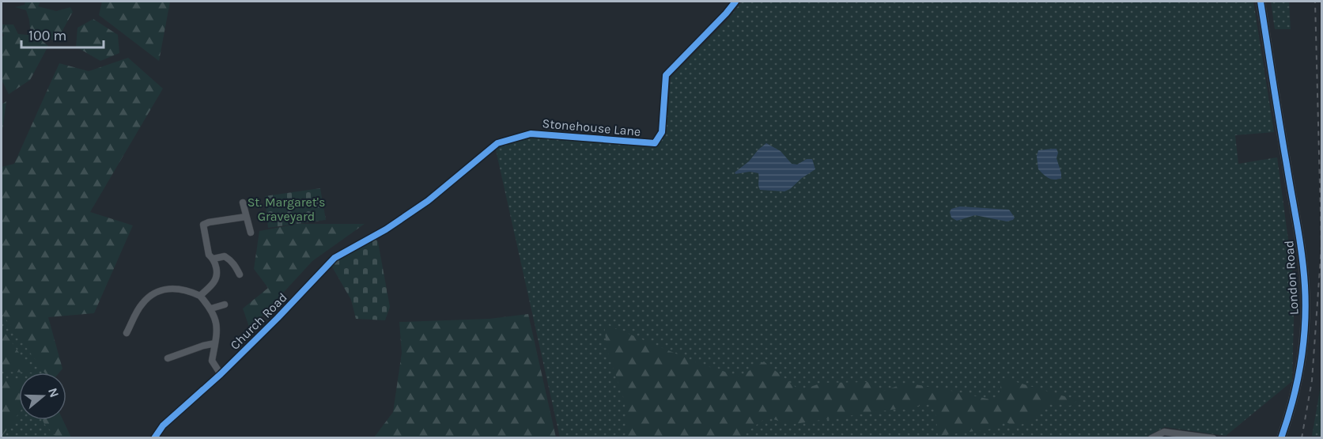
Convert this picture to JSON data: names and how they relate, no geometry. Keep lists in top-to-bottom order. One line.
{"streets":{"street":["Stonehouse Lane","London Road","Church Road"]},"crossings":[["Stonehouse Lane","Church Road"]],"parks":["St. Margaret's Graveyard"],"scale_bar":"100 m","north":"right"}
